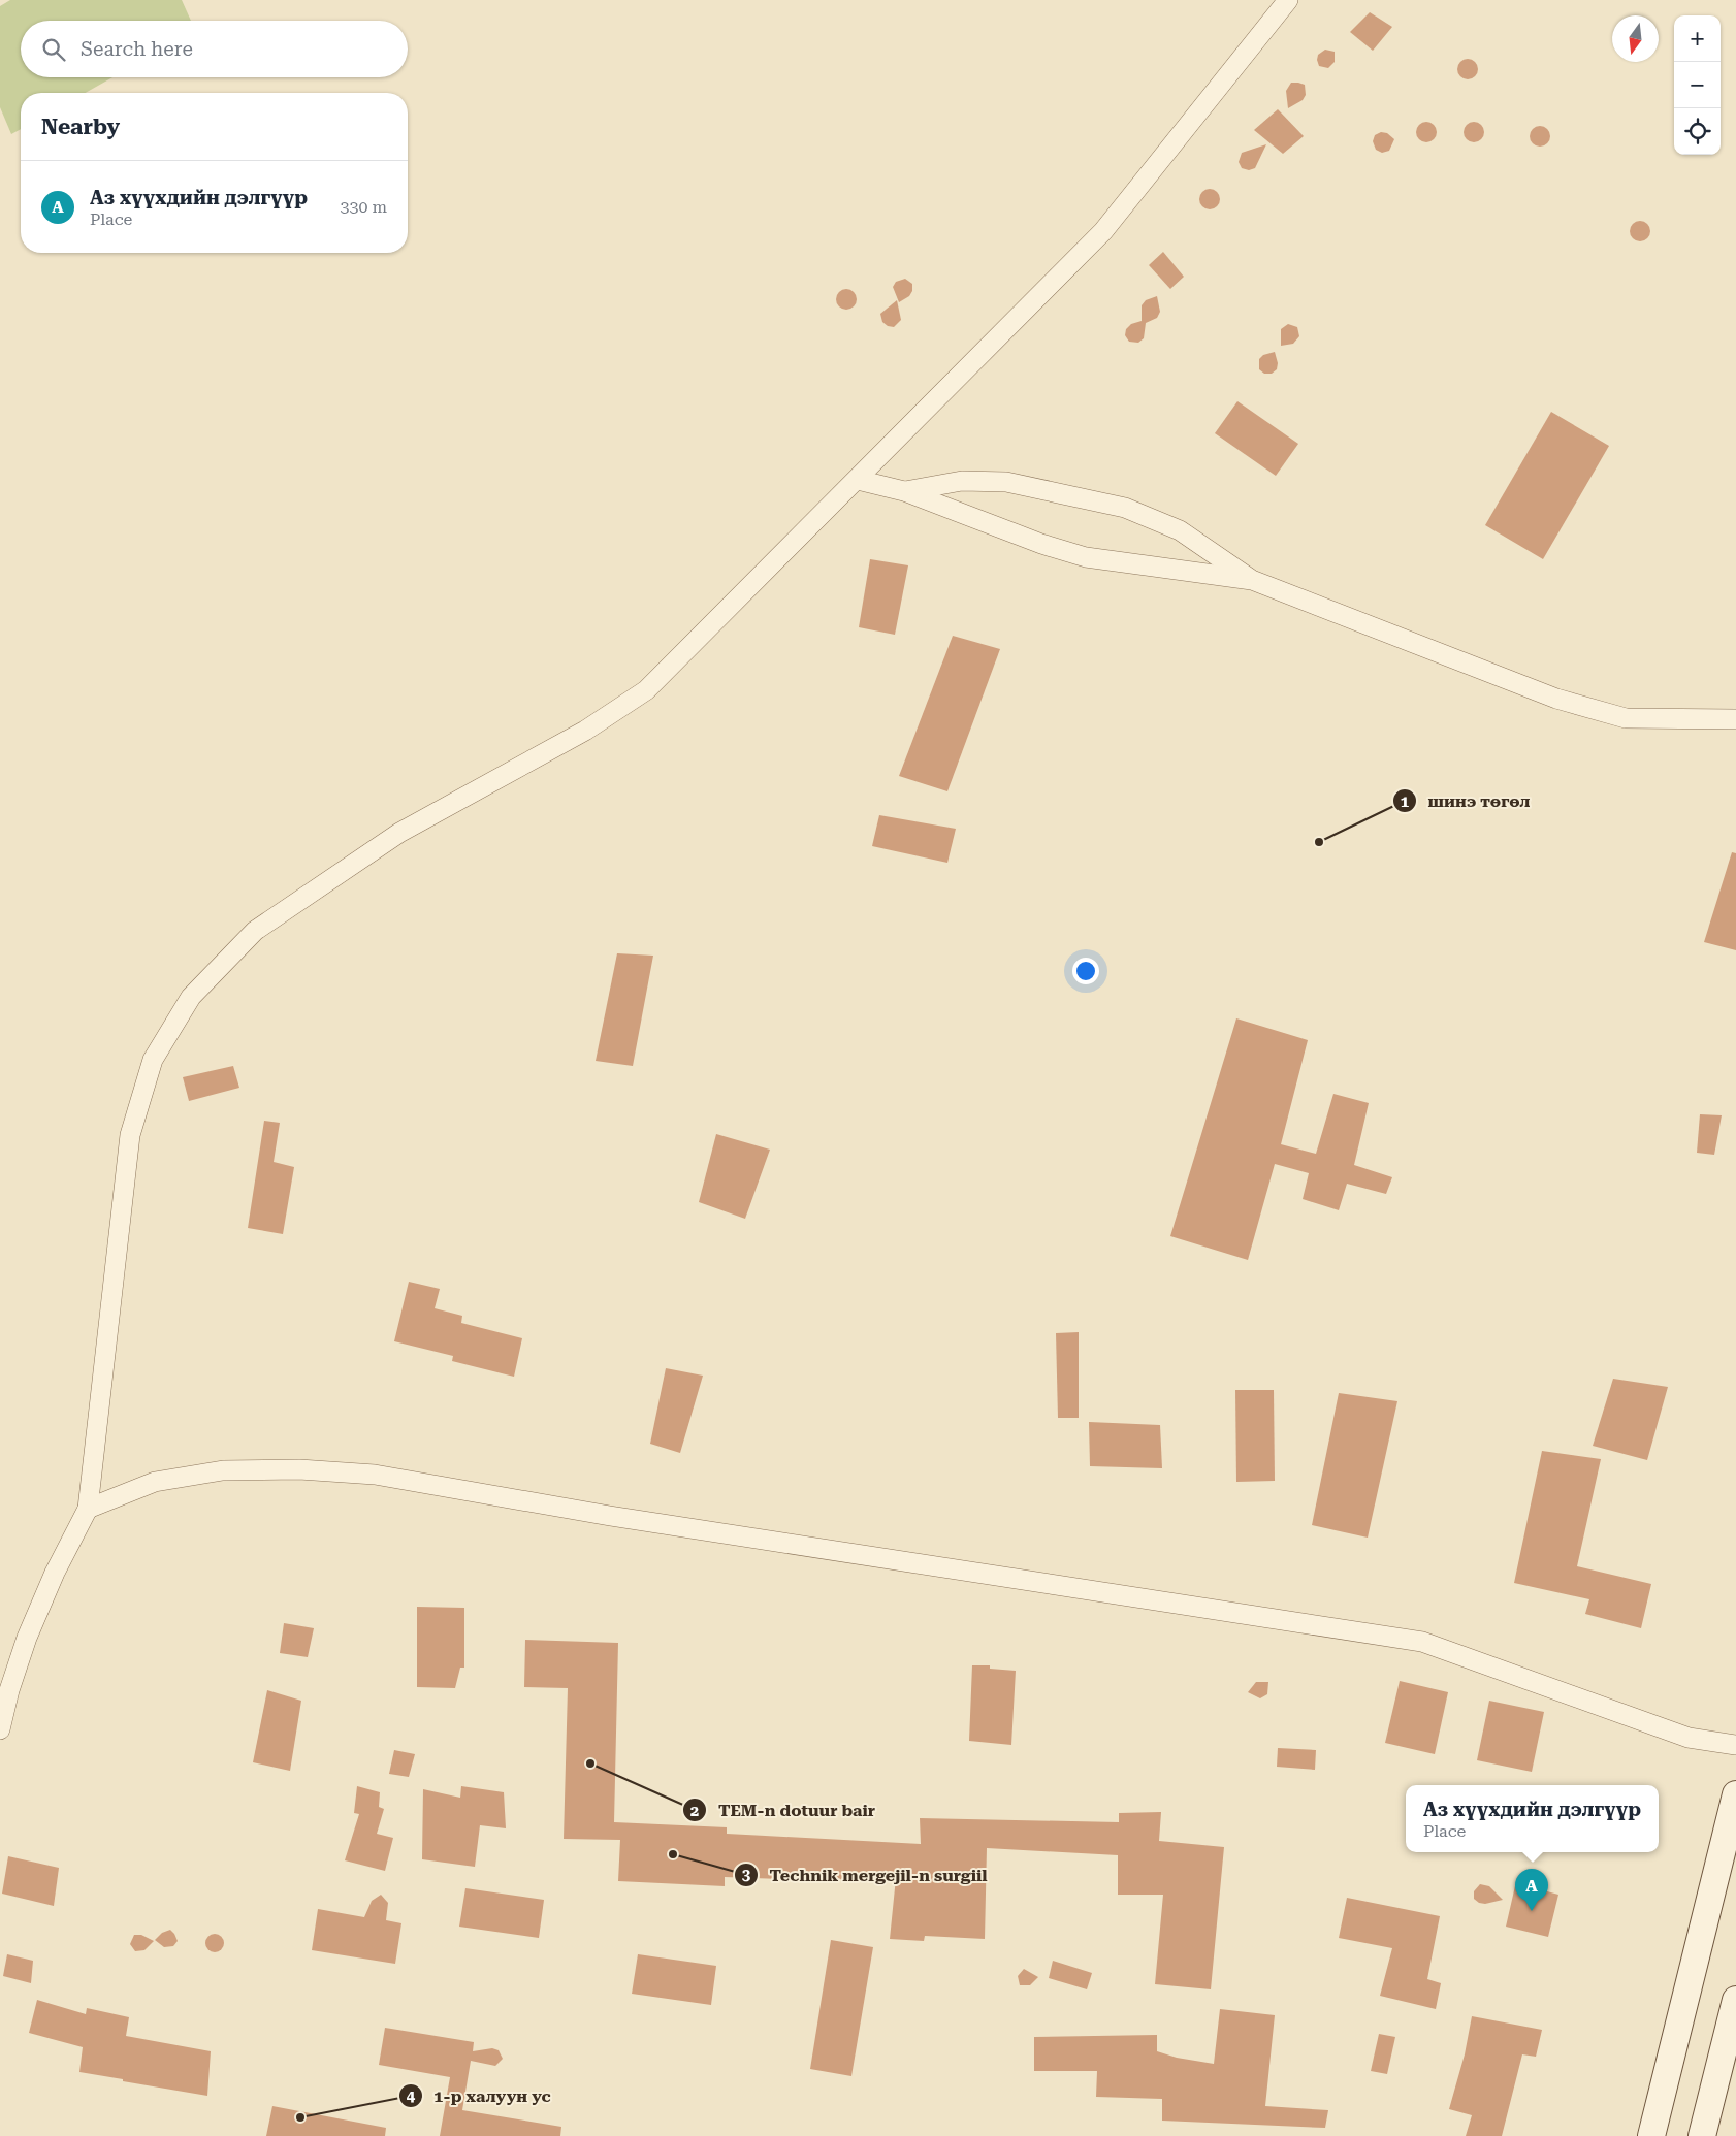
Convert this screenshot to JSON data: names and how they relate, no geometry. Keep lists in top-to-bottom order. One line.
{"places":["шинэ төгөл","TEM-n dotuur bair","Technik mergejil-n surgiil","1-р халуун ус"],"north":"bottom","page":{"map_buttons":["+","−"],"search":"Search here","heading":"Nearby","list":[{"mark":"A","name":"Аз хүүхдийн дэлгүүр","note":"Place","value":"330 m"}],"popup":["Аз хүүхдийн дэлгүүр","Place"],"pins":"A"}}
